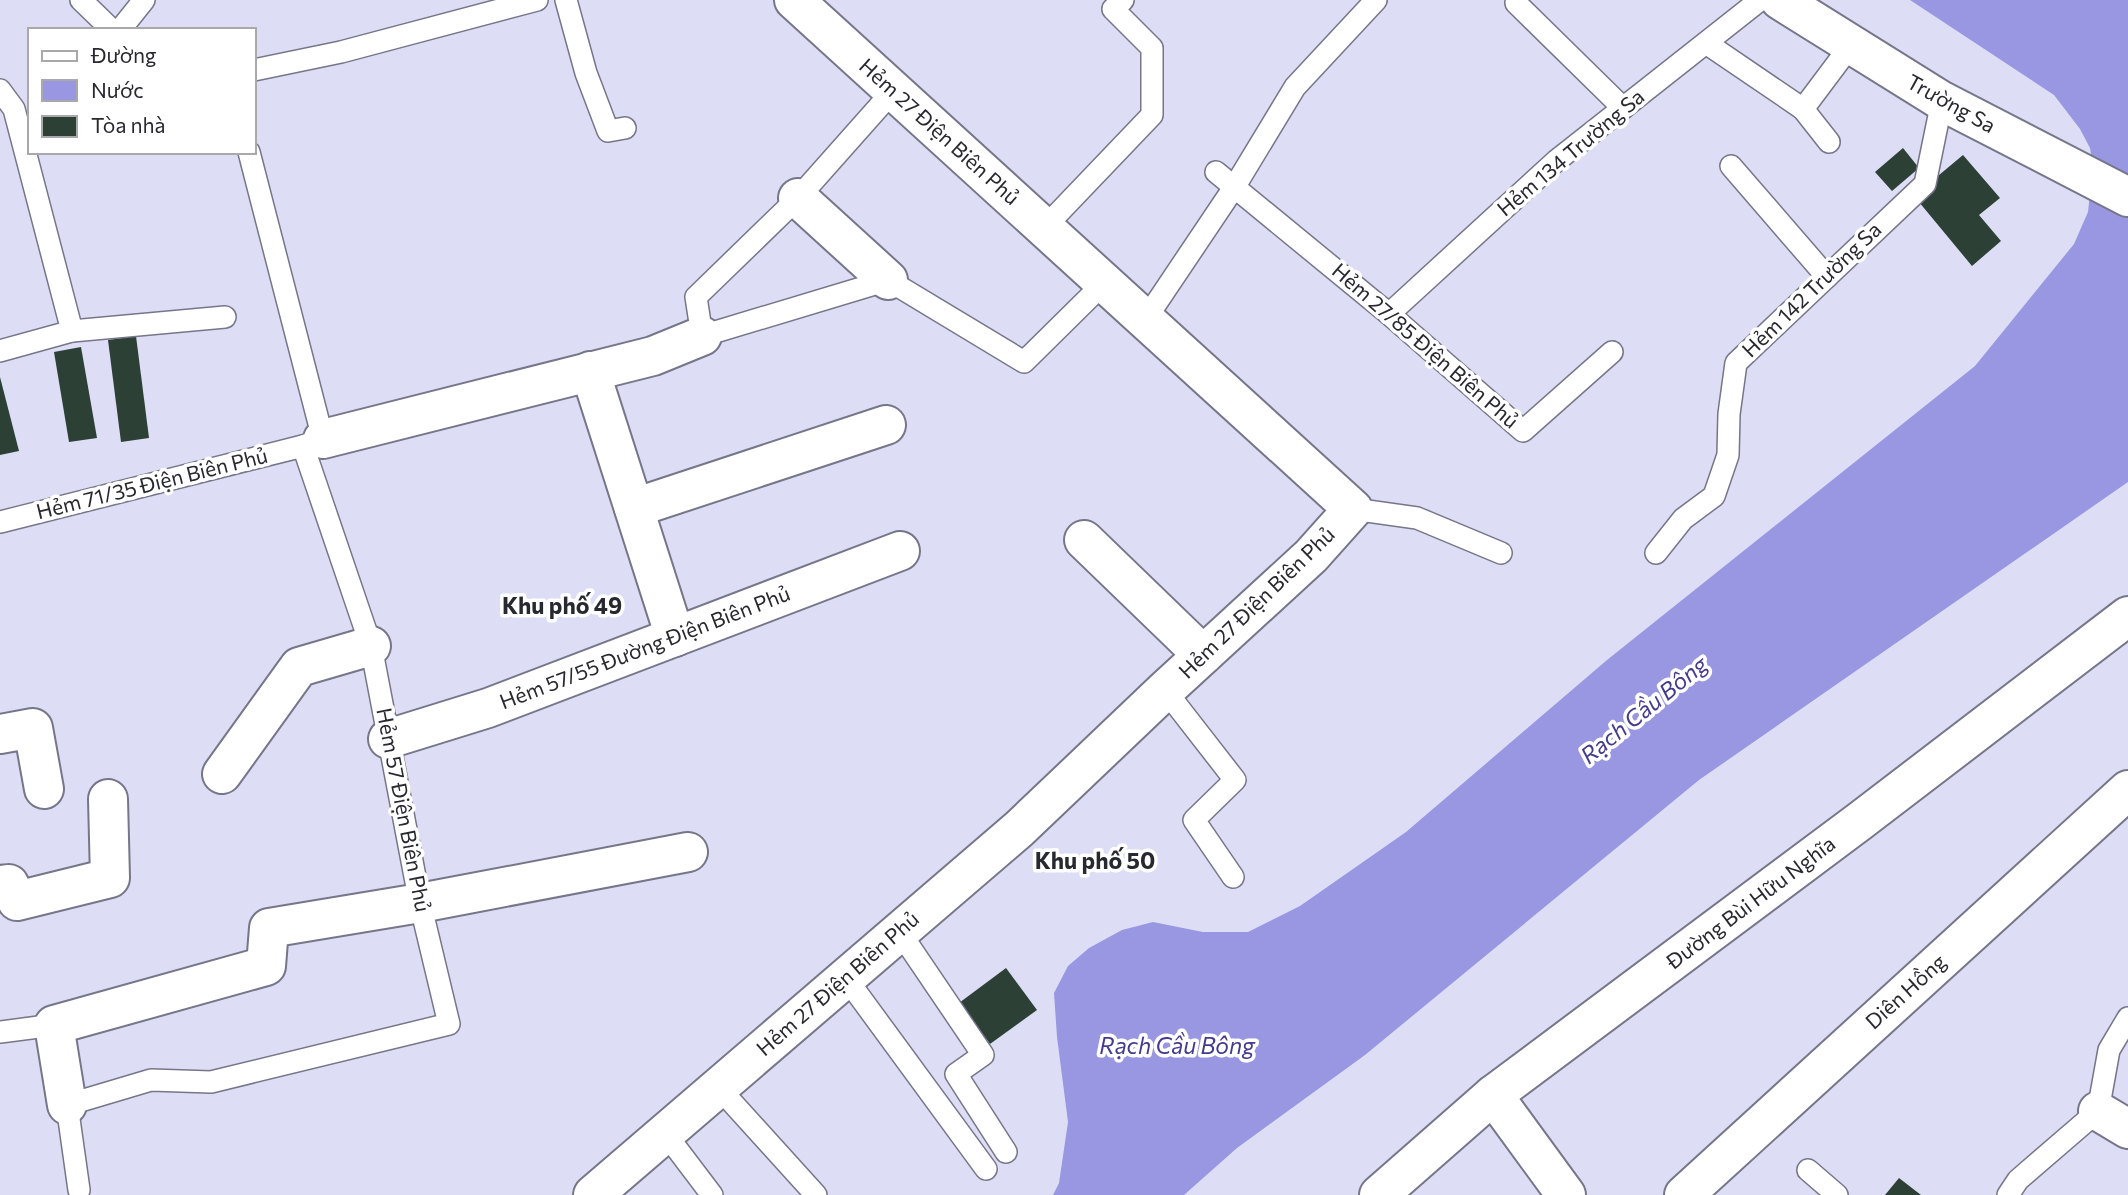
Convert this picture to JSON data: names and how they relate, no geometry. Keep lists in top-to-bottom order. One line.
{"streets":{"street":["Trường Sa","Hẻm 27 Điện Biên Phủ","Hẻm 57/55 Đường Điện Biên Phủ","Đường Bùi Hữu Nghĩa","Diên Hồng"],"lane":["Hẻm 134 Trường Sa","Hẻm 142 Trường Sa","Hẻm 27/85 Điện Biên Phủ","Hẻm 71/35 Điện Biên Phủ","Hẻm 57 Điện Biên Phủ"]},"crossings":[["Trường Sa","Hẻm 142 Trường Sa"],["Hẻm 134 Trường Sa","Hẻm 27/85 Điện Biên Phủ"],["Hẻm 71/35 Điện Biên Phủ","Hẻm 57 Điện Biên Phủ"],["Hẻm 57/55 Đường Điện Biên Phủ","Hẻm 57 Điện Biên Phủ"]],"districts":["Khu phố 49","Khu phố 50"],"water":["Rạch Cầu Bông"],"legend":["Đường","Nước","Tòa nhà"]}
